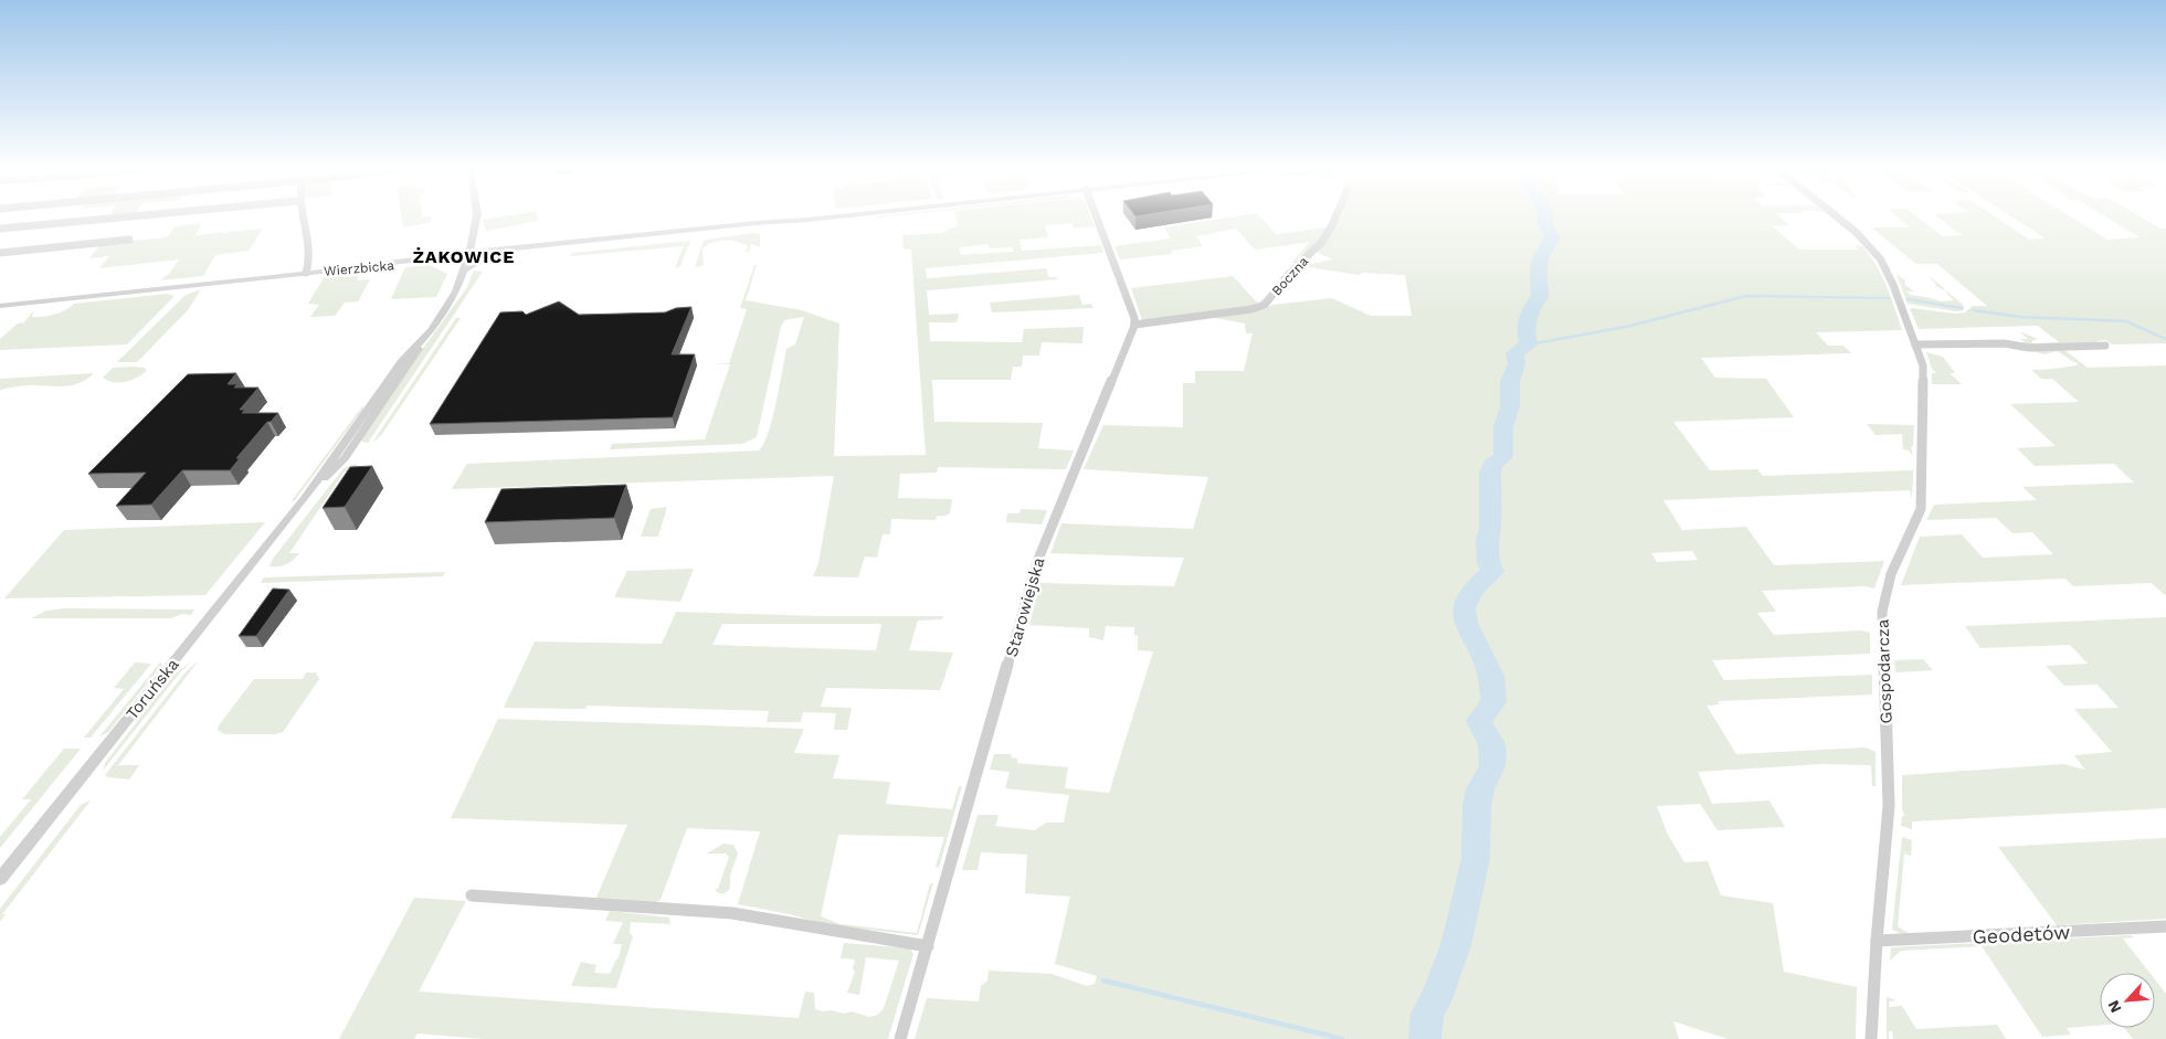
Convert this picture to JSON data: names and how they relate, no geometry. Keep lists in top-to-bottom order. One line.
{"streets":{"street":["Wierzbicka","Boczna","Starowiejska","Gospodarcza","Toruńska","Geodetów"]},"crossings":[["Wierzbicka","Toruńska"],["Boczna","Starowiejska"],["Gospodarcza","Geodetów"]],"districts":["ŻAKOWICE"],"north":"bottom left"}
